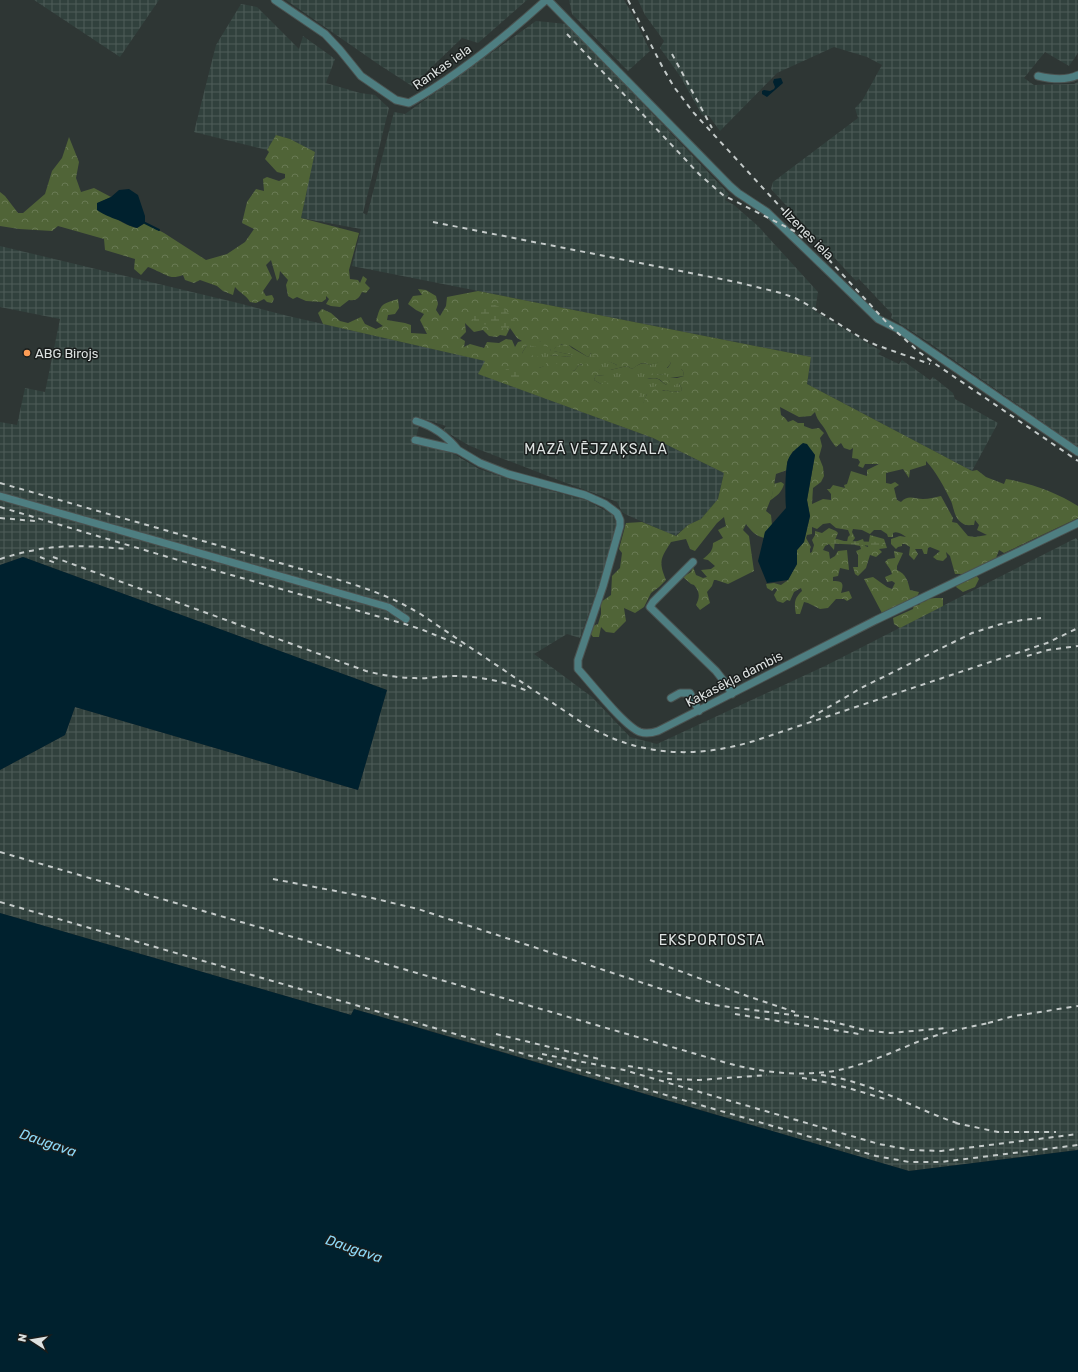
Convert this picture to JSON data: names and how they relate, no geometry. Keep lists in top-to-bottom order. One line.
{"streets":{"street":["Rankas iela","Ilzenes iela","Kaķasēkļa dambis"]},"crossings":[["Rankas iela","Ilzenes iela"]],"districts":["MAZĀ VĒJZAĶSALA","EKSPORTOSTA"],"water":["Daugava"],"places":["ABG Birojs"],"north":"left"}
